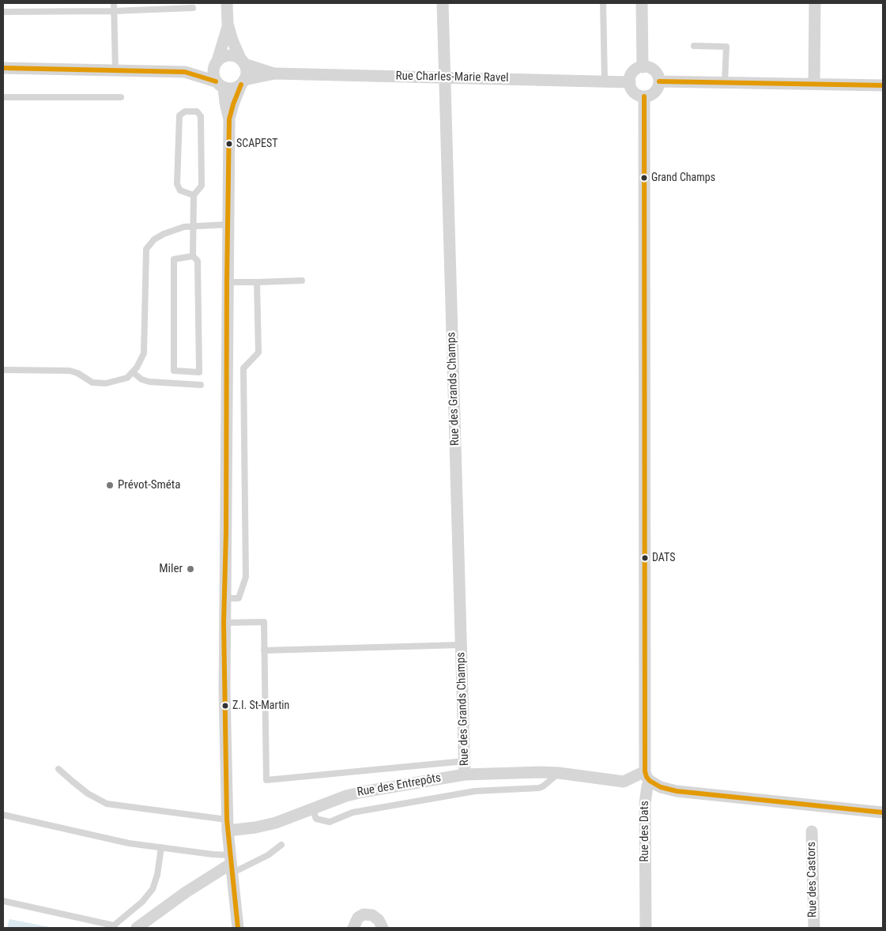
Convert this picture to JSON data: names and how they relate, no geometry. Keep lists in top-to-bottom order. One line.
{"streets":{"street":["Rue Charles-Marie Ravel","Rue des Grands Champs","Rue des Entrepôts","Rue des Dats","Rue des Castors"]},"crossings":[["Rue Charles-Marie Ravel","Rue des Grands Champs"],["Rue Charles-Marie Ravel","Rue des Dats"],["Rue des Grands Champs","Rue des Entrepôts"],["Rue des Entrepôts","Rue des Dats"]],"places":["SCAPEST","Grand Champs","Prévot-Sméta","DATS","Miler","Z.I. St-Martin"]}
